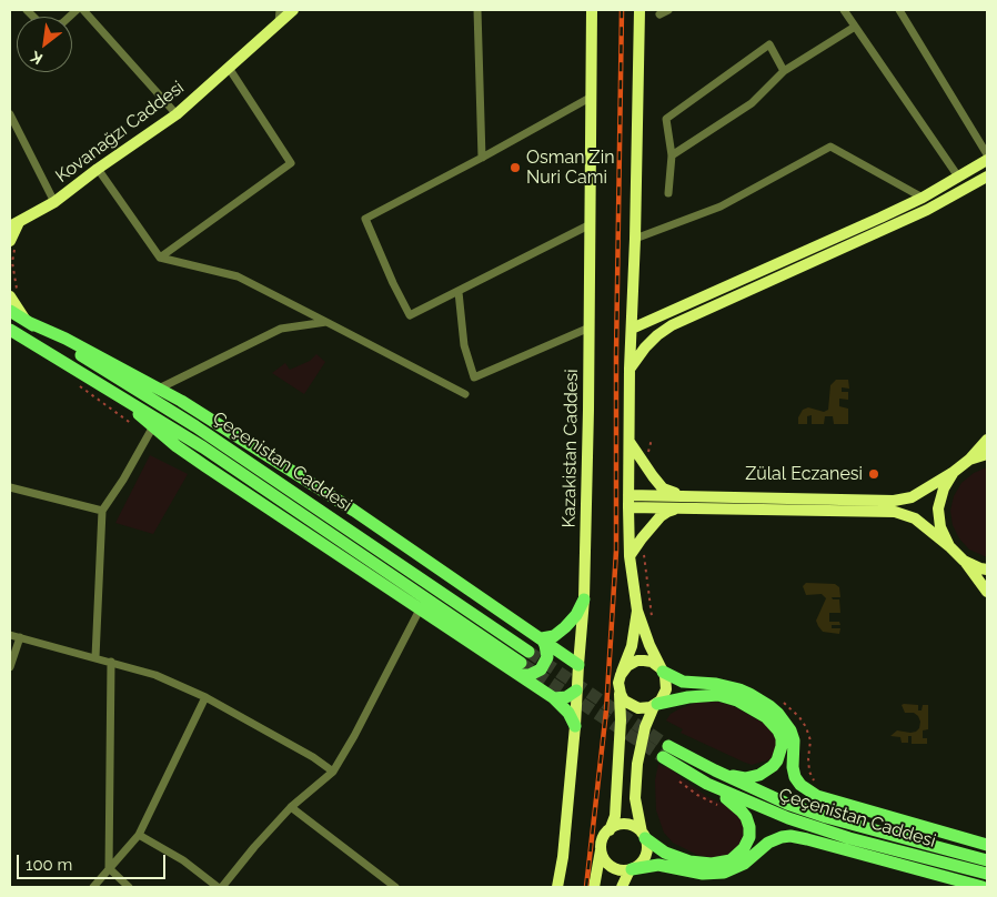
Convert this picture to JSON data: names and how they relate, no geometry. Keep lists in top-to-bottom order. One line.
{"streets":{"main road":["Kovanağzı Caddesi","Kazakistan Caddesi","Çeçenistan Caddesi"]},"places":["Osman Zin Nuri Cami","Zülal Eczanesi"],"scale_bar":"100 m","north":"bottom left"}
